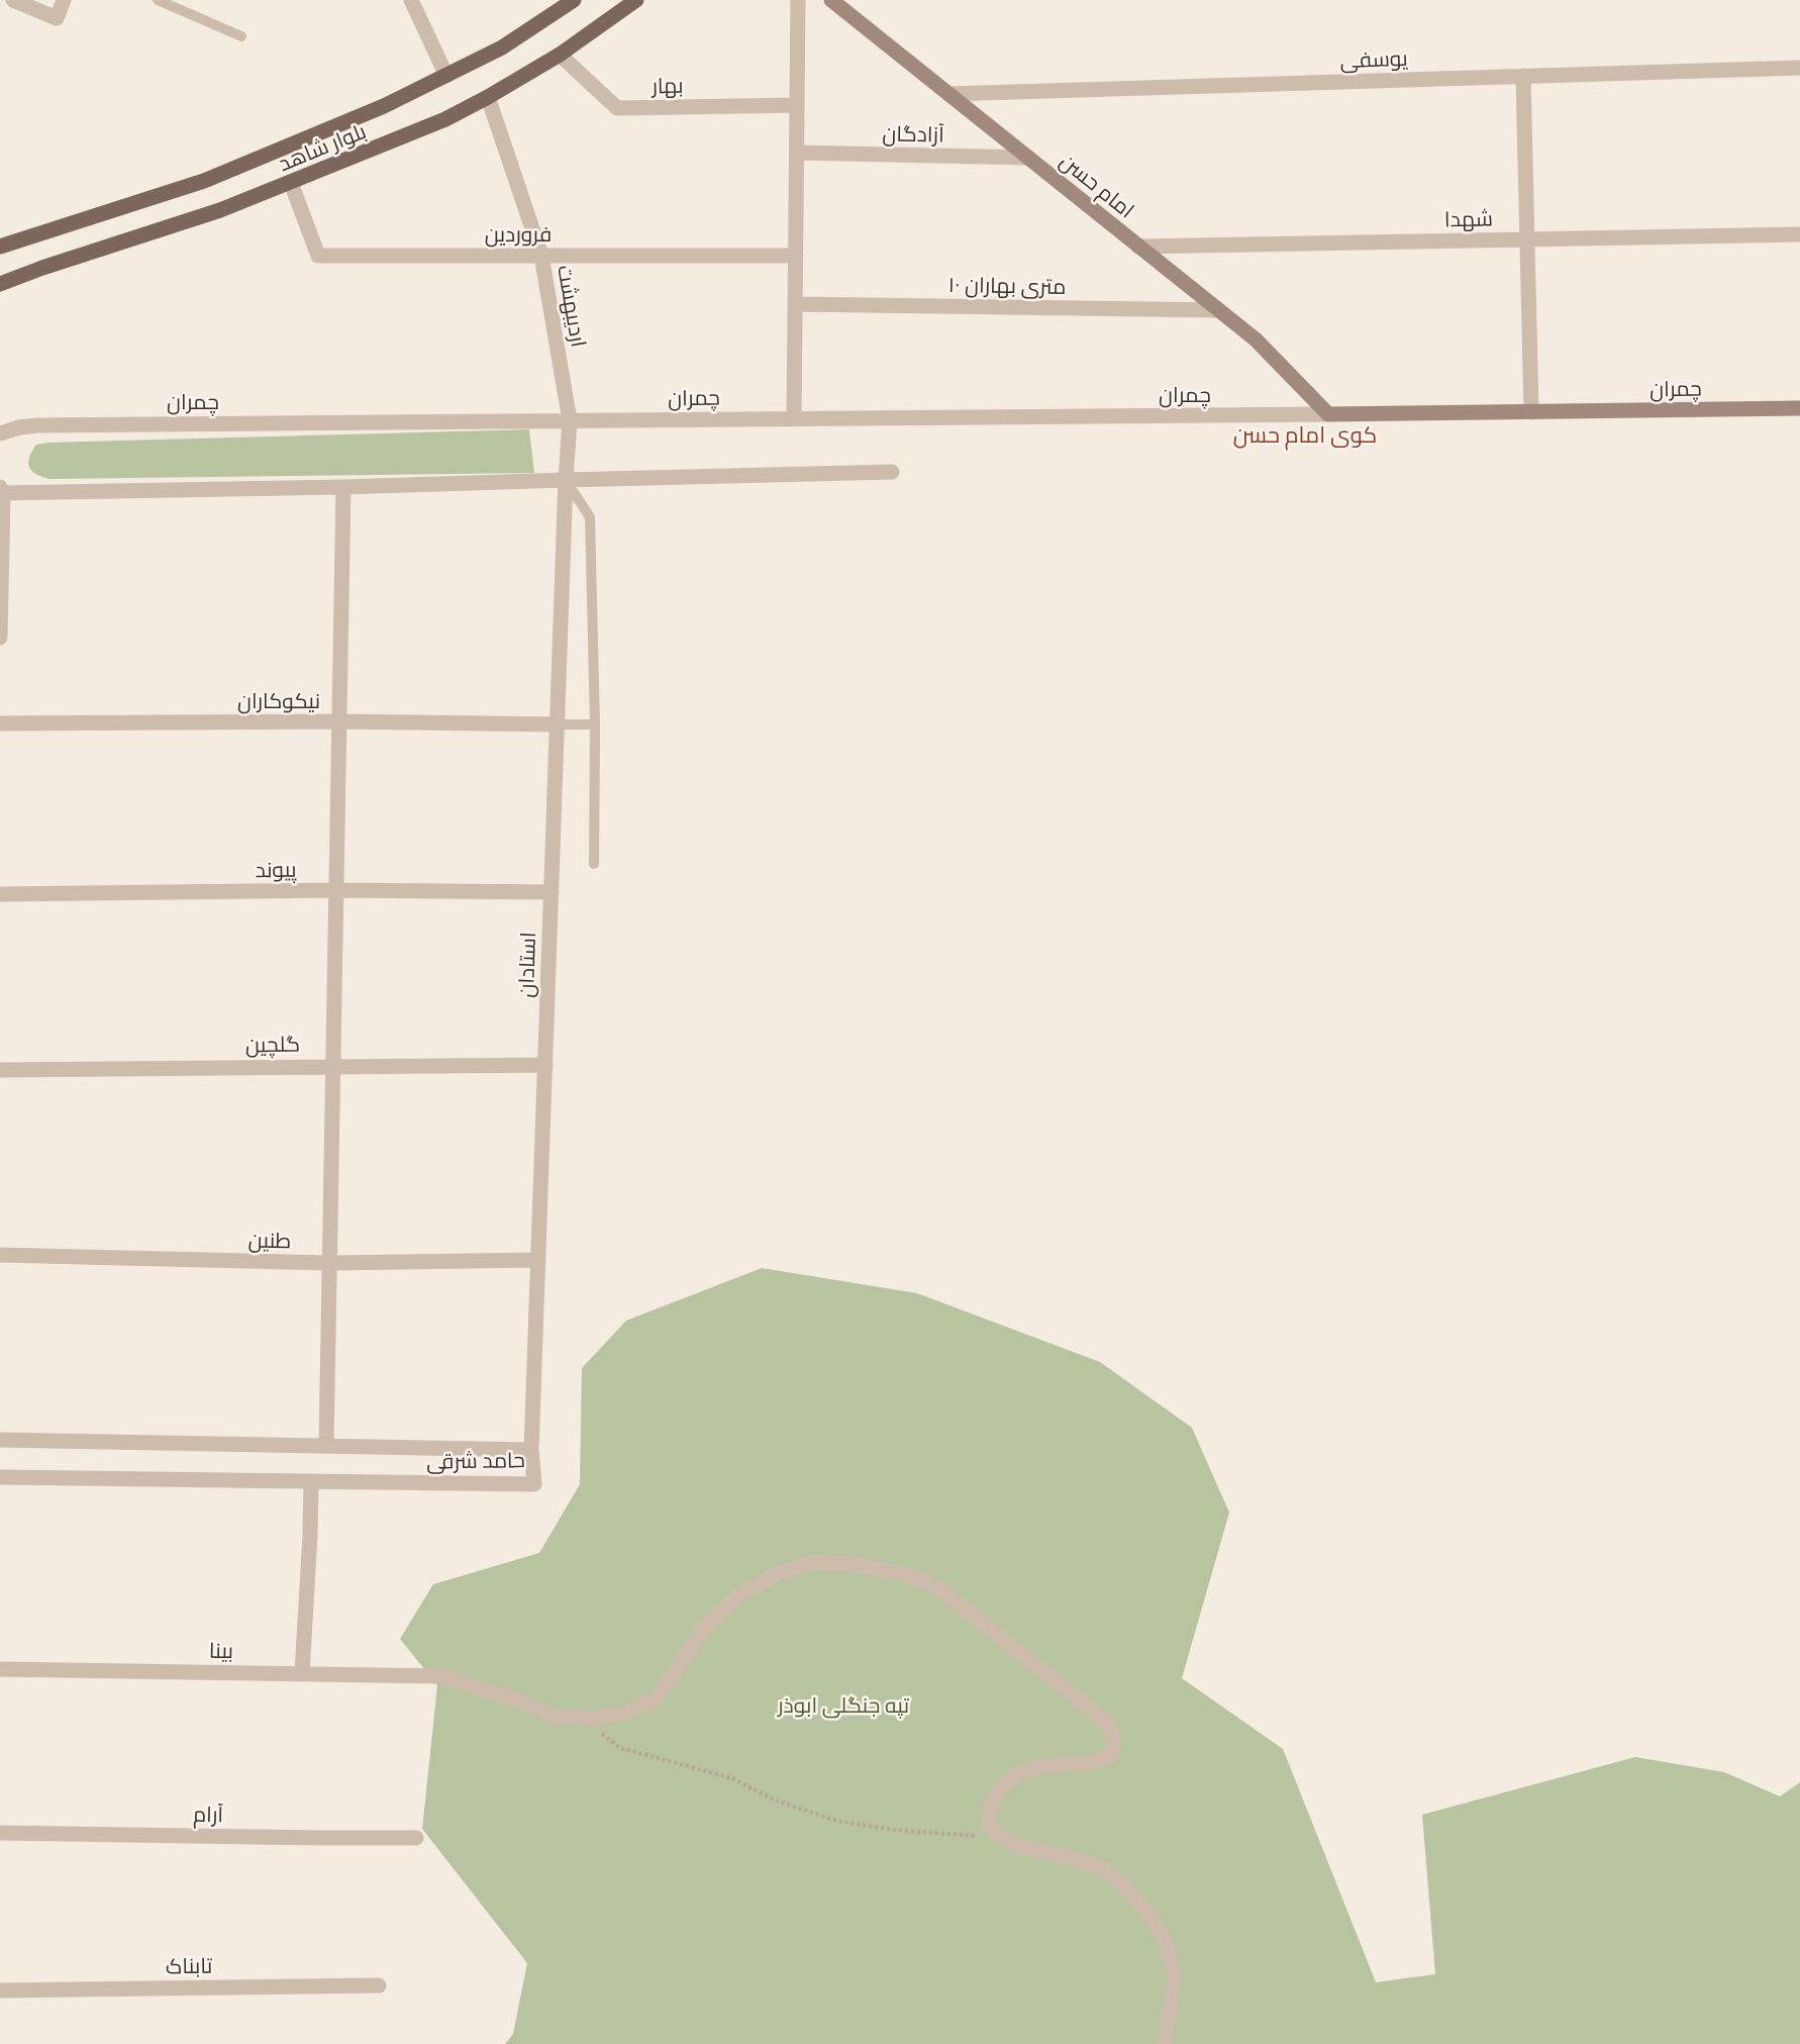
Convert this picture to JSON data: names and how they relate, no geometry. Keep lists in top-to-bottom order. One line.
{"streets":{"main road":["بلوار شاهد"],"street":["یوسفی","بهار","آزادگان","امام حسن","شهدا","فروردین","۱۰ متری بهاران","اردیبهشت","چمران","نیکوکاران","پیوند","استادان","گلچین","طنین","حامد شرقی","بینا","آرام","تابناک"]},"crossings":[["یوسفی","امام حسن"],["بهار","بلوار شاهد"],["آزادگان","امام حسن"],["بلوار شاهد","فروردین"],["بلوار شاهد","اردیبهشت"],["امام حسن","شهدا"],["امام حسن","۱۰ متری بهاران"],["امام حسن","چمران"],["فروردین","اردیبهشت"],["اردیبهشت","چمران"],["نیکوکاران","استادان"],["پیوند","استادان"],["استادان","گلچین"],["استادان","طنین"],["استادان","حامد شرقی"]],"districts":["کوی امام حسن"],"parks":["تپه جنگلی ابوذر"]}
